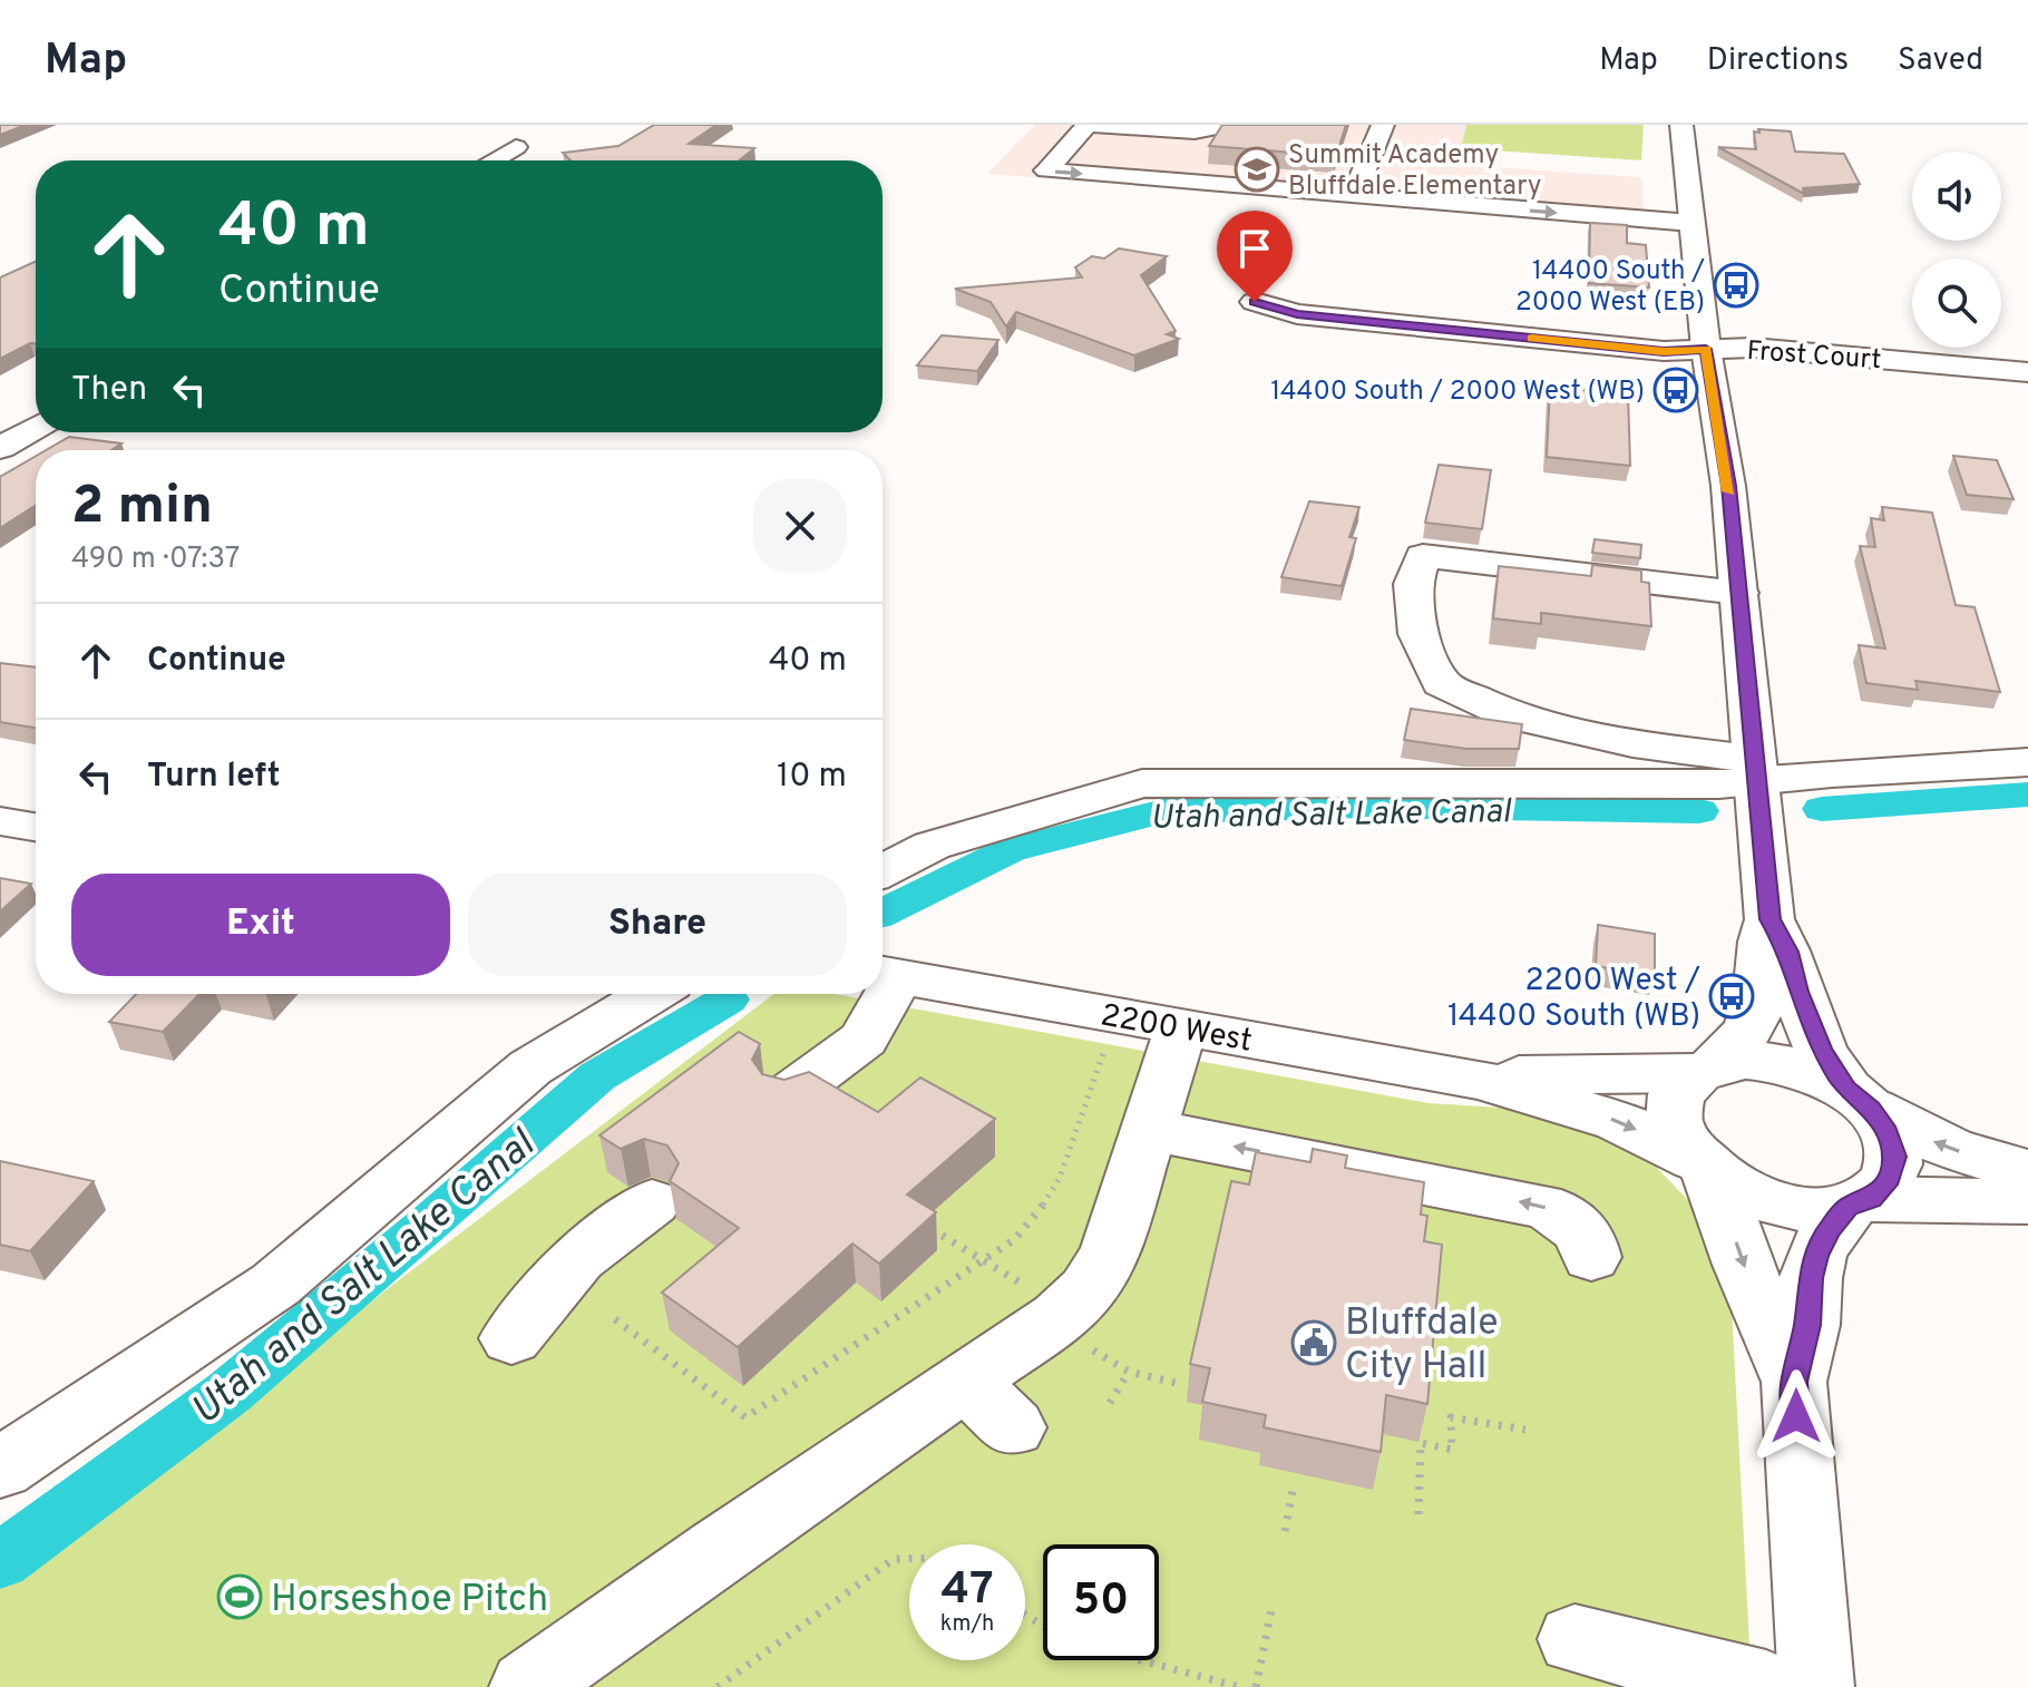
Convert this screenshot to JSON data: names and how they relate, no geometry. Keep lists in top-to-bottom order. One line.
{"streets":{"main road":["Frost Court","2200 West"]},"water":["Utah and Salt Lake Canal"],"places":{"school or university":["Summit Academy Bluffdale Elementary"],"bus stop":["14400 South / 2000 West (EB)","14400 South / 2000 West (WB)","2200 West / 14400 South (WB)"],"public building":["Bluffdale City Hall"],"sports":["Horseshoe Pitch"]},"page":{"header":"Map","nav":["Map","Directions","Saved"],"turn":["40 m","Continue"],"then":"Then","heading":["2 min","490 m · 07:37"],"list":[{"name":"Continue","value":"40 m"},{"name":"Turn left","value":"10 m"}],"buttons":["Exit","Share"],"speed":"47 km/h","limit":"50"}}
